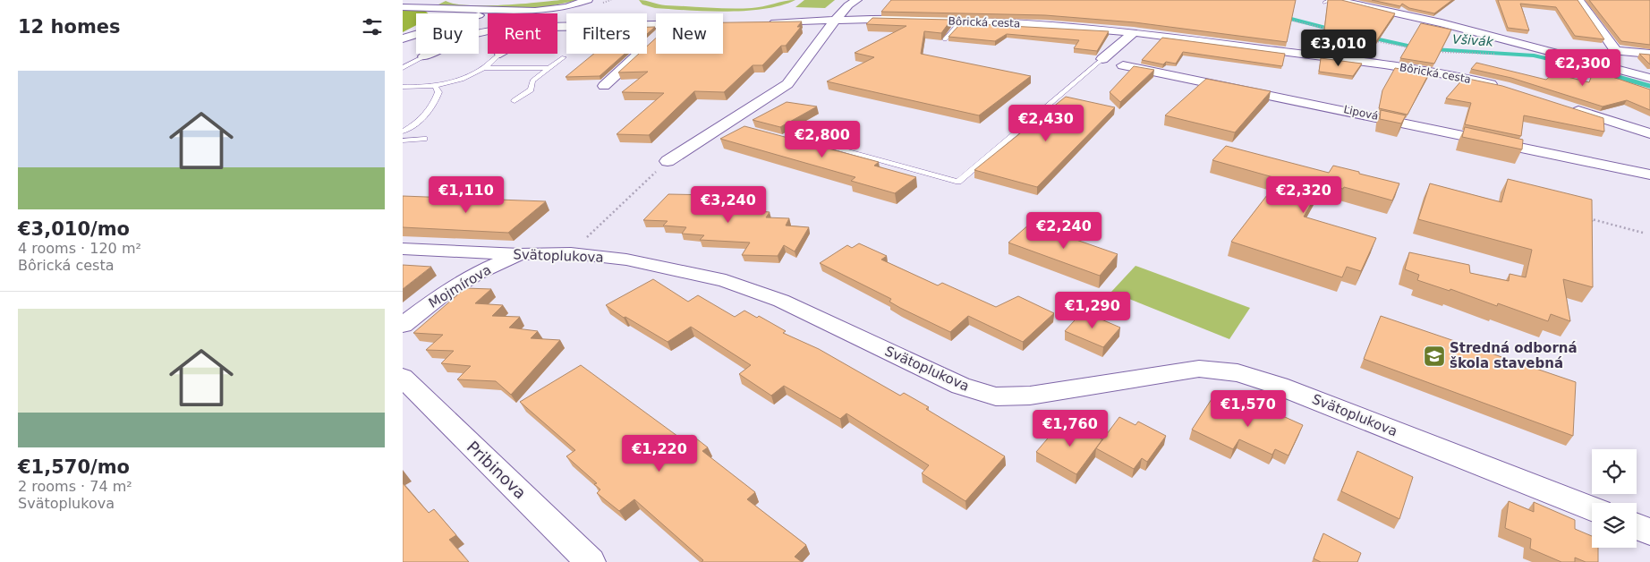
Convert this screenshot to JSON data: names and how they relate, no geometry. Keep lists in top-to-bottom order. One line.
{"streets":{"street":["Bôrická cesta","Lipová","Svätoplukova","Mojmírova","Pribinova"]},"crossings":[["Svätoplukova","Mojmírova"]],"water":["Všivák"],"places":{"school or university":["Stredná odborná škola stavebná"]},"page":{"heading":"12 homes","chip":["Buy","Rent","Filters","New"],"price":["€3,010","€2,300","€2,430","€2,800","€1,110","€2,320","€3,240","€2,240","€1,290","€1,570","€1,760","€1,220"],"list":[{"name":"€3,010/mo","note":"4 rooms · 120 m² · Bôrická cesta"},{"name":"€1,570/mo","note":"2 rooms · 74 m² · Svätoplukova"}]}}
